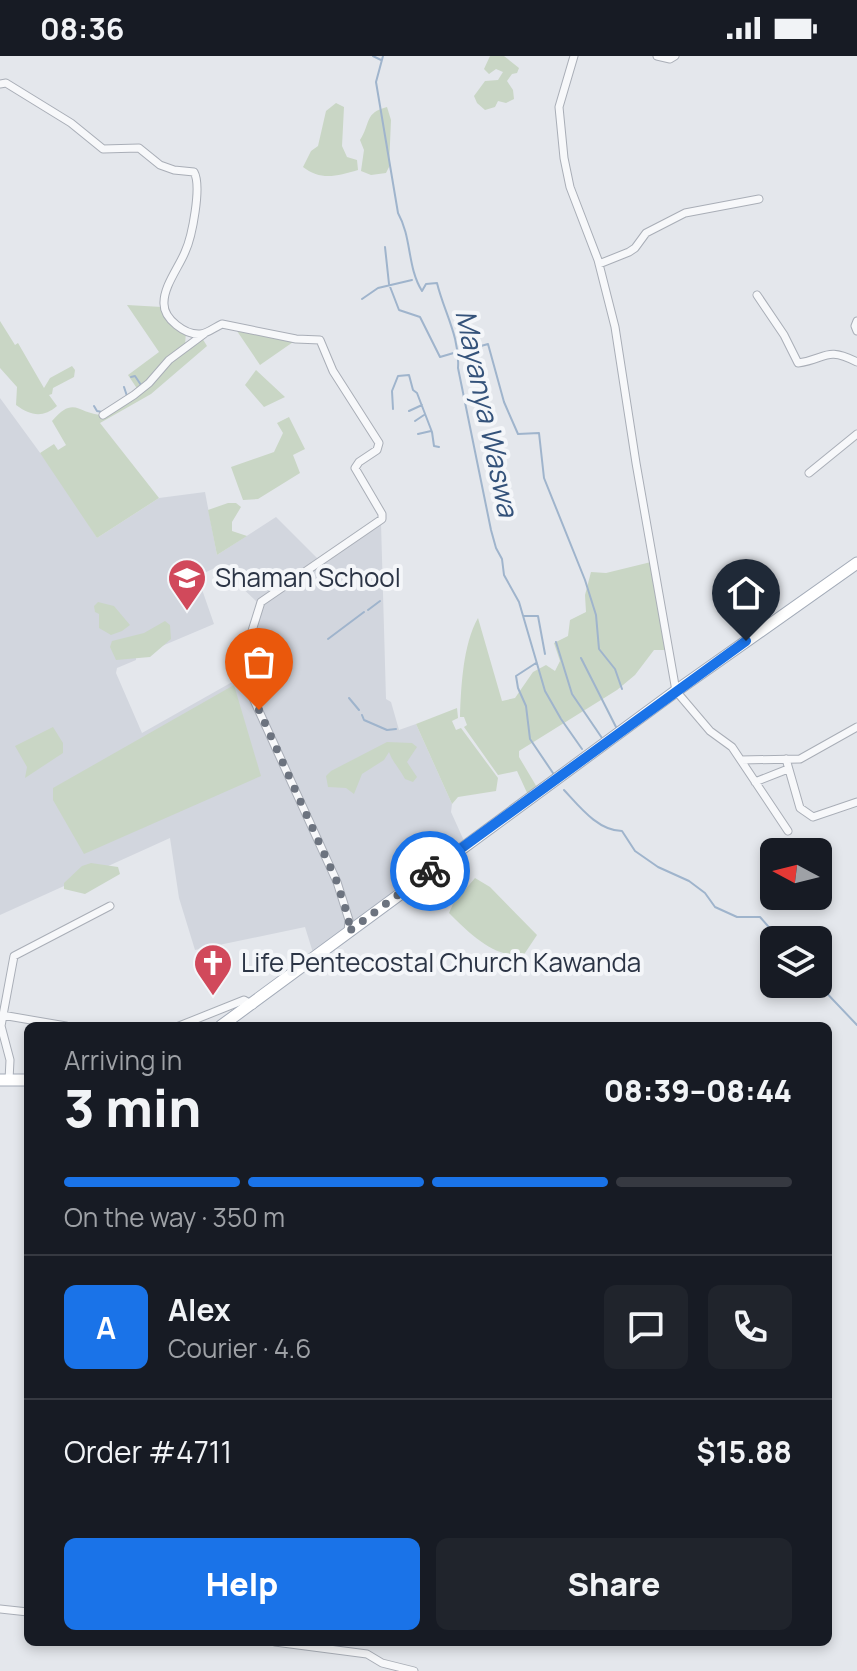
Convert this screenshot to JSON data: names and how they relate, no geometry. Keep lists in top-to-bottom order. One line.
{"water":["Mayanya Waswa"],"places":{"school or university":["Shaman School"],"church":["Life Pentecostal Church Kawanda"]},"north":"left","page":{"status":"08:36","heading":["3 min","Arriving in","08:39–08:44"],"panel":["Alex","Courier · 4.6","Order #4711","$15.88"],"bar":"On the way · 350 m","round":"A","buttons":["Help","Share"]}}
